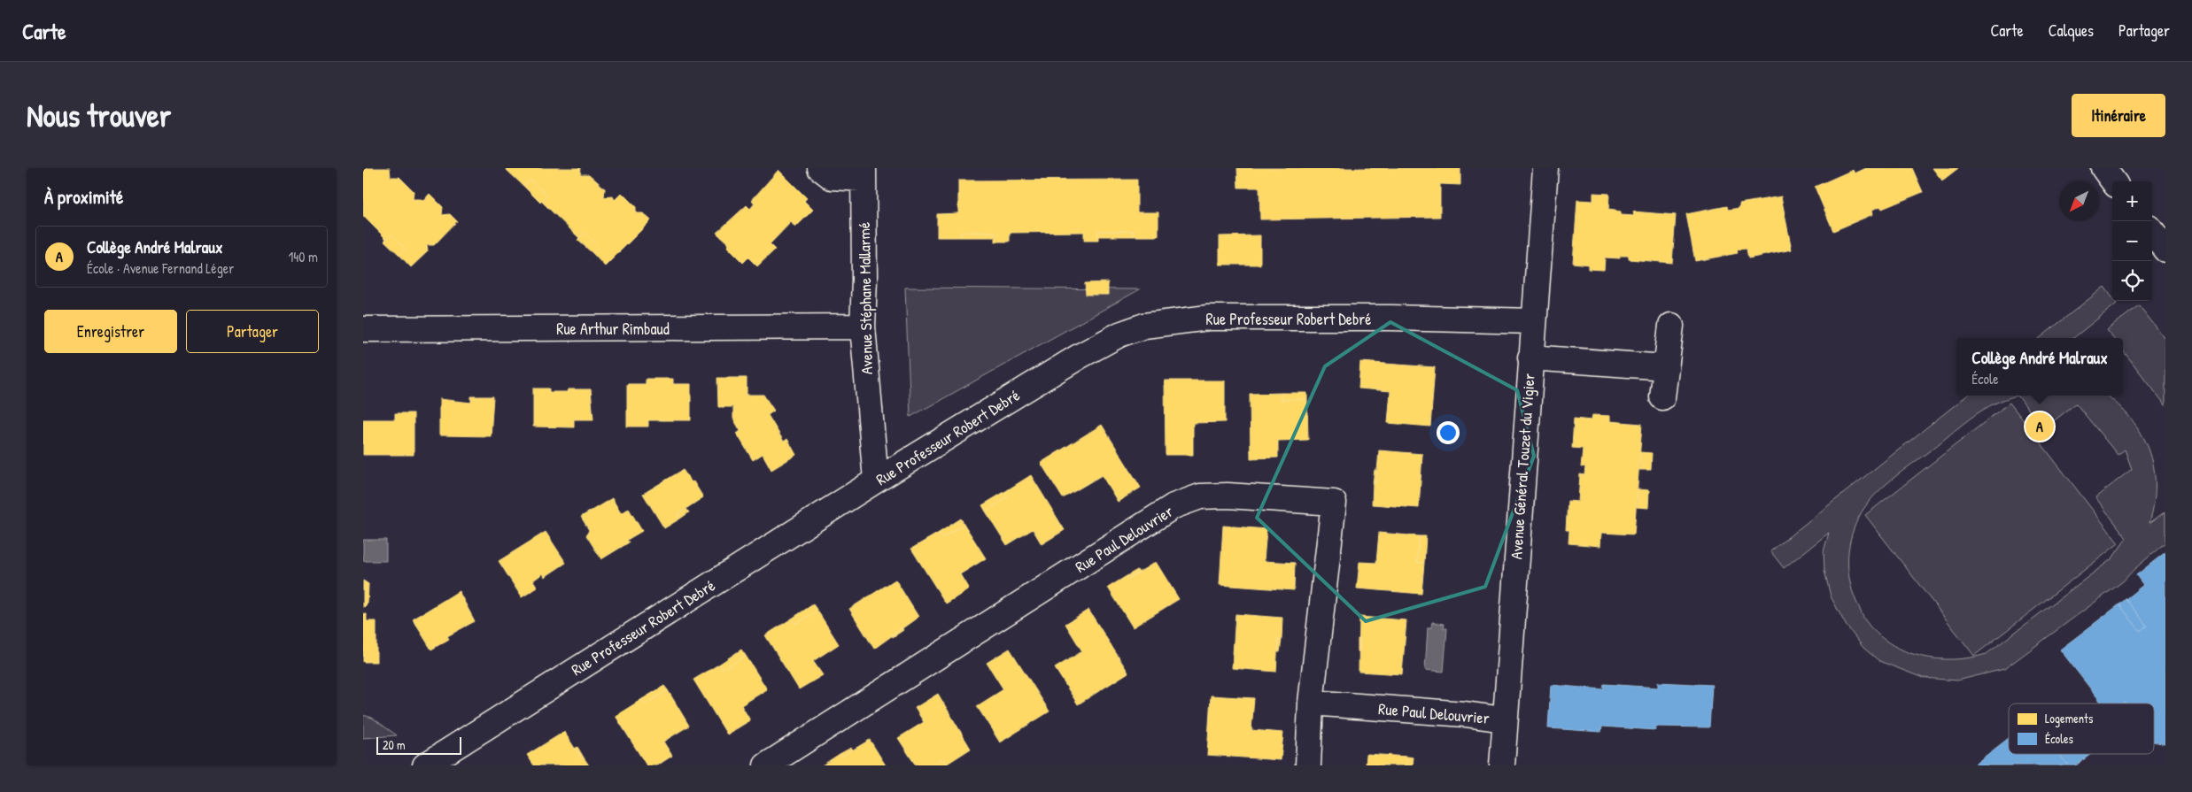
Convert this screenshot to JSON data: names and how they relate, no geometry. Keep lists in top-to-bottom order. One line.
{"streets":{"street":["Avenue Stéphane Mallarmé","Rue Professeur Robert Debré","Rue Arthur Rimbaud","Avenue Général Touzet du Vigier","Rue Paul Delouvrier"]},"crossings":[["Avenue Stéphane Mallarmé","Rue Professeur Robert Debré"],["Avenue Stéphane Mallarmé","Rue Arthur Rimbaud"],["Rue Professeur Robert Debré","Avenue Général Touzet du Vigier"],["Avenue Général Touzet du Vigier","Rue Paul Delouvrier"]],"legend":["Logements","Écoles"],"scale_bar":"20 m","north":"bottom left","page":{"header":"Carte","nav":["Carte","Calques","Partager"],"buttons":["Itinéraire",["Enregistrer","Partager"]],"title":"Nous trouver","heading":"À proximité","map_buttons":["+","−"],"list":[{"mark":"A","name":"Collège André Malraux","note":"École · Avenue Fernand Léger","value":"140 m"}],"popup":["Collège André Malraux","École"],"pins":"A","scale":"20 m"}}
